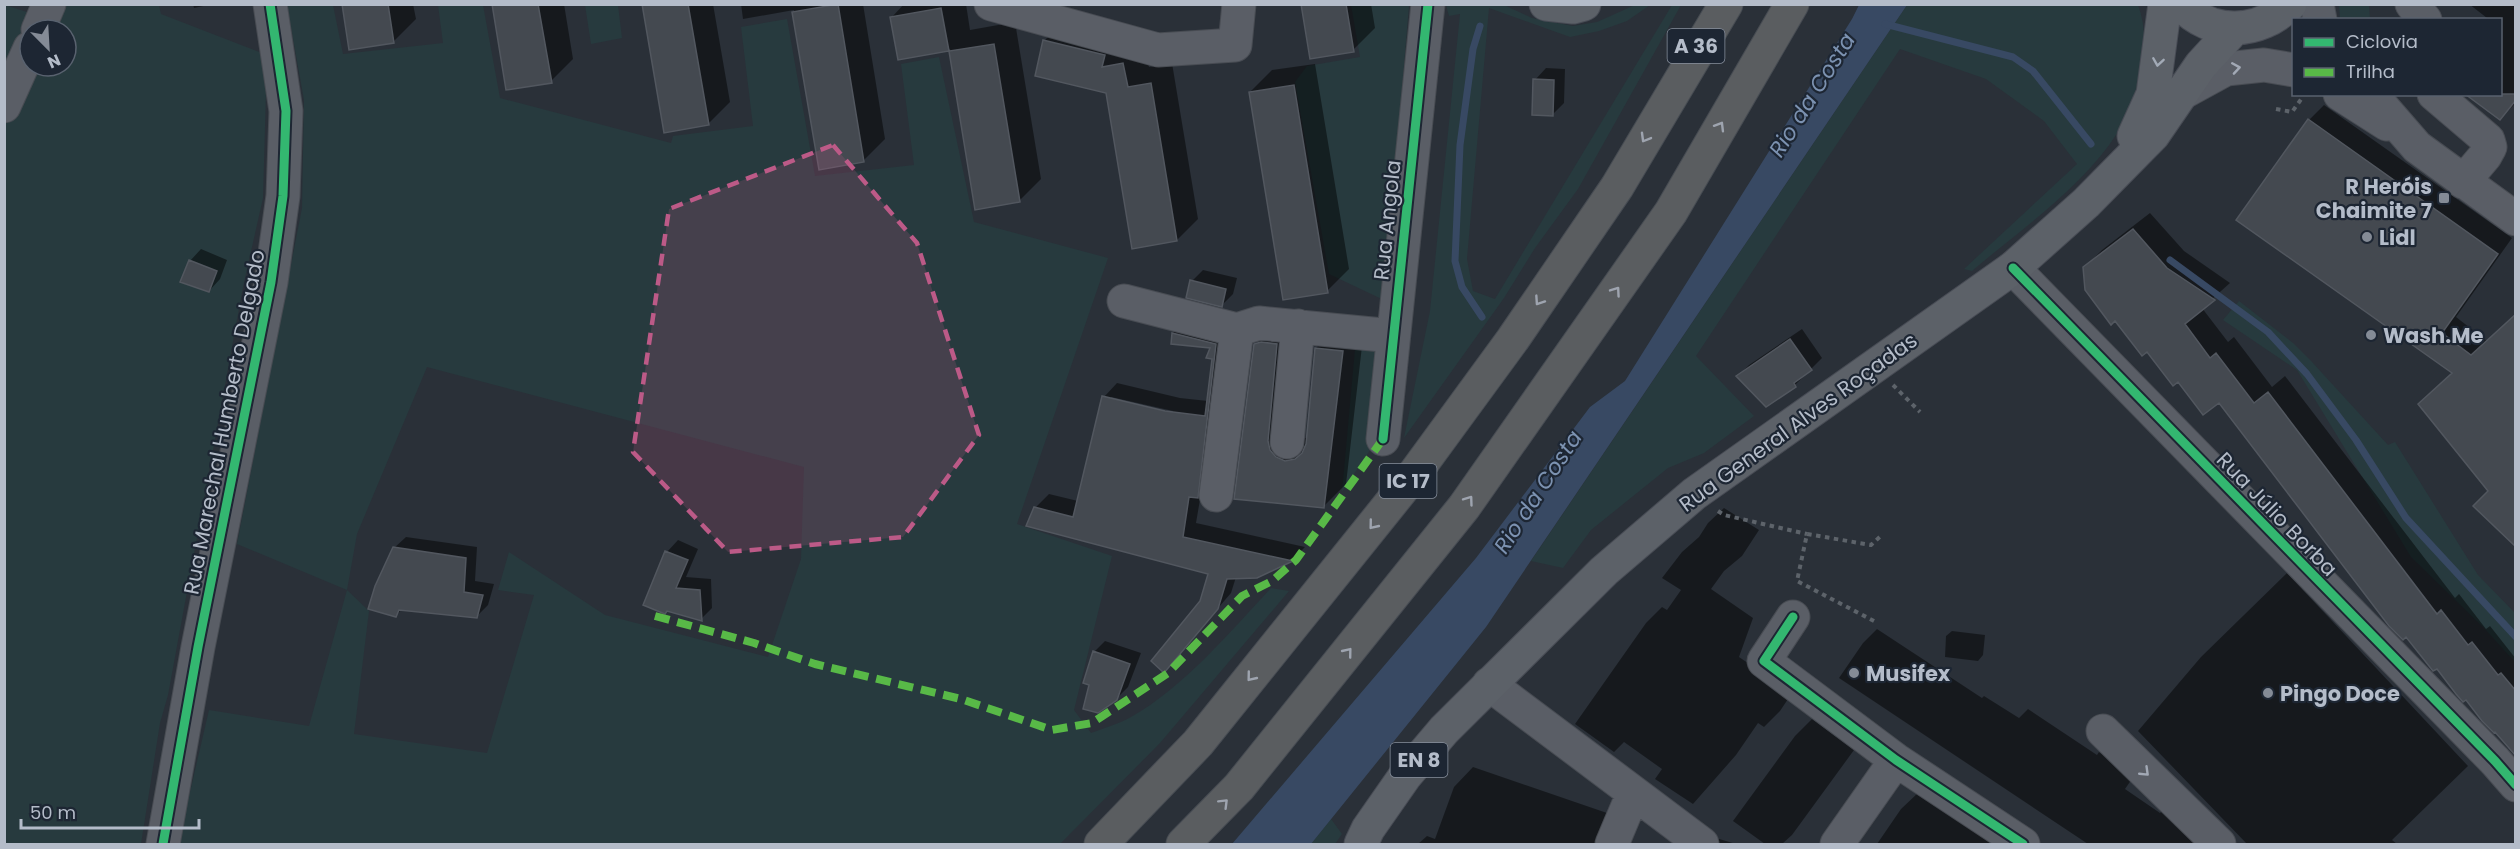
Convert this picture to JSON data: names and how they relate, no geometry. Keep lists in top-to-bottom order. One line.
{"streets":{"highway":["A 36","IC 17"],"main road":["Rua General Alves Roçadas","EN 8"],"street":["Rua Angola","Rua Marechal Humberto Delgado","Rua Júlio Borba"]},"crossings":[["A 36","IC 17"],["Rua General Alves Roçadas","Rua Júlio Borba"],["Rua General Alves Roçadas","EN 8"]],"water":["Rio da Costa"],"places":{"transit":["R Heróis Chaimite 7"],"other":["Lidl","Wash.Me","Musifex","Pingo Doce"]},"legend":["Ciclovia","Trilha"],"scale_bar":"50 m","north":"bottom right"}
